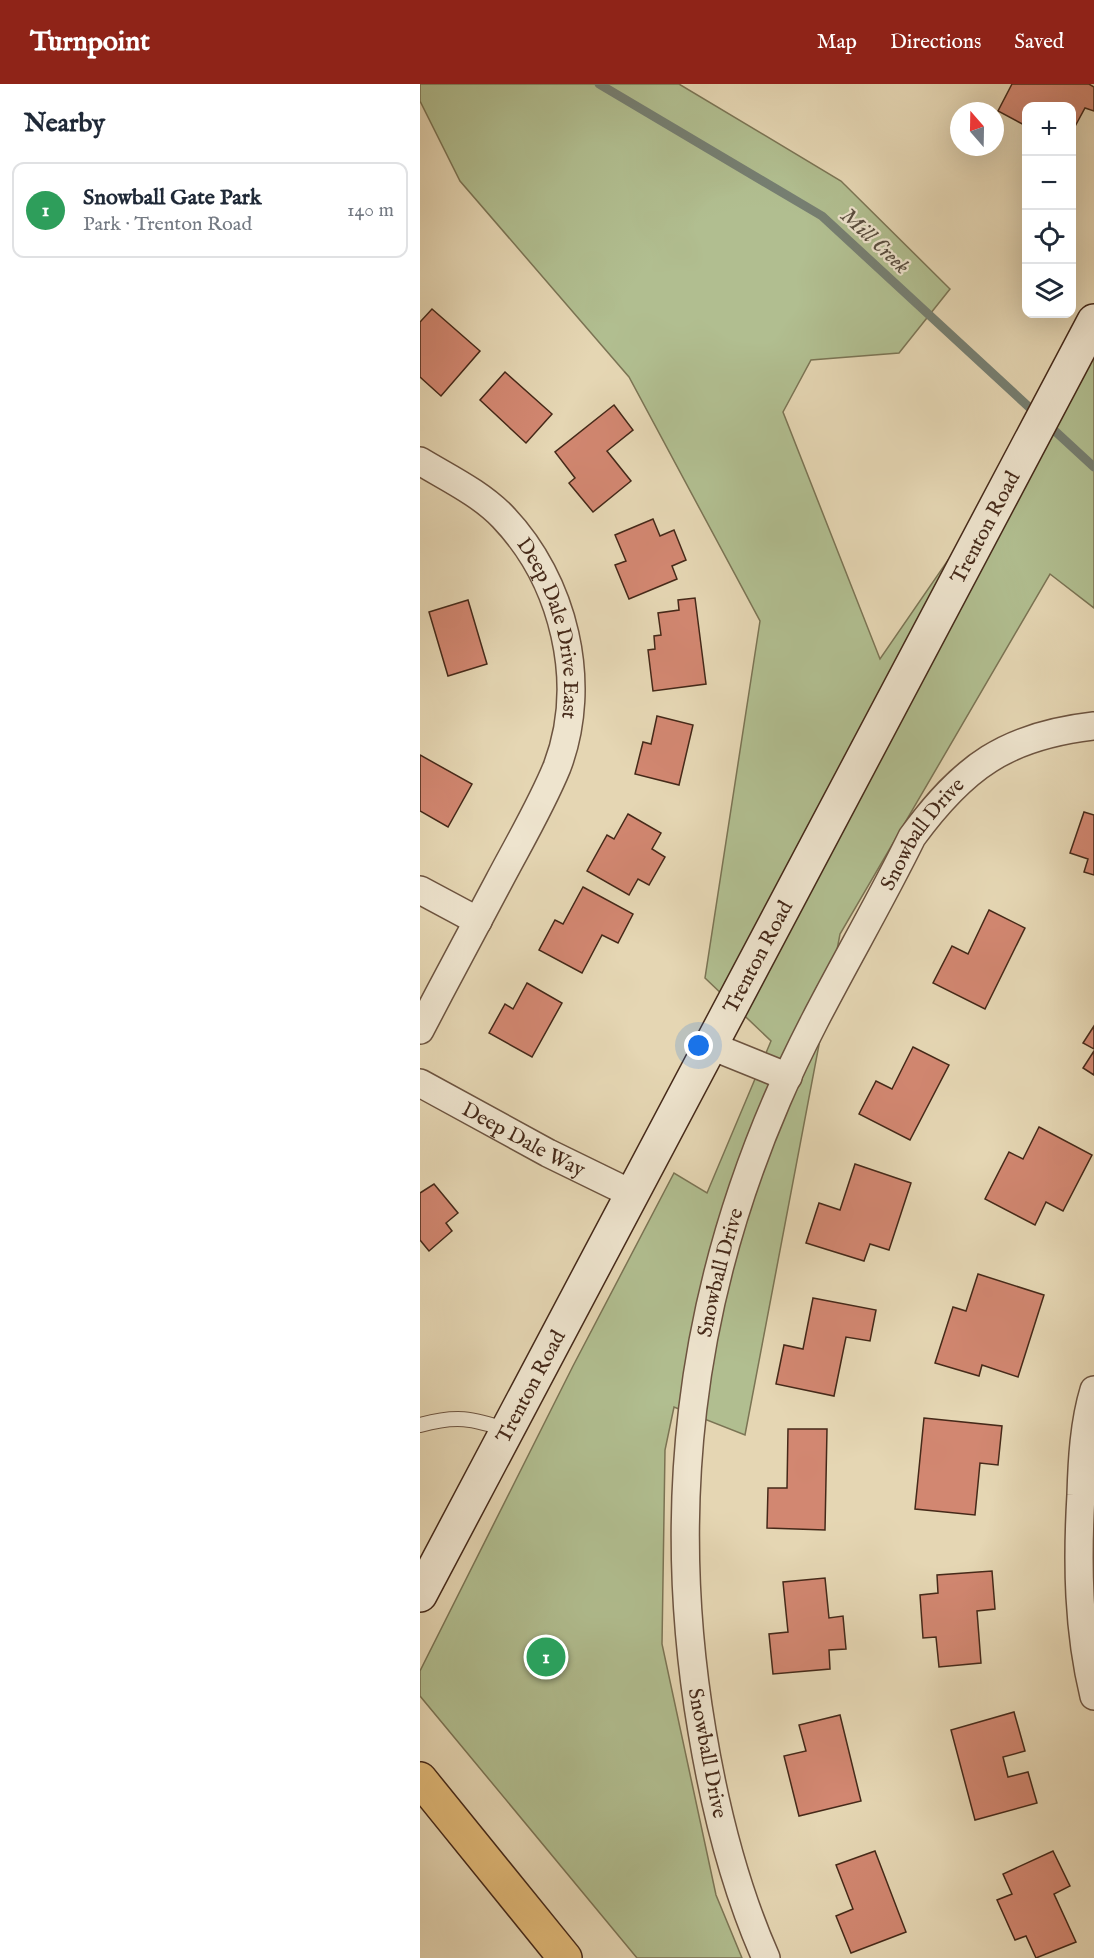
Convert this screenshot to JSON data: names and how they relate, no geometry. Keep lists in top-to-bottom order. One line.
{"streets":{"main road":["Trenton Road"],"street":["Deep Dale Drive East","Snowball Drive","Deep Dale Way"]},"crossings":[["Trenton Road","Deep Dale Way"]],"water":["Mill Creek"],"north":"top","page":{"header":"Turnpoint","nav":["Map","Directions","Saved"],"heading":"Nearby","map_buttons":["+","−"],"list":[{"mark":"1","name":"Snowball Gate Park","note":"Park · Trenton Road","value":"140 m"}],"pins":"1"}}
